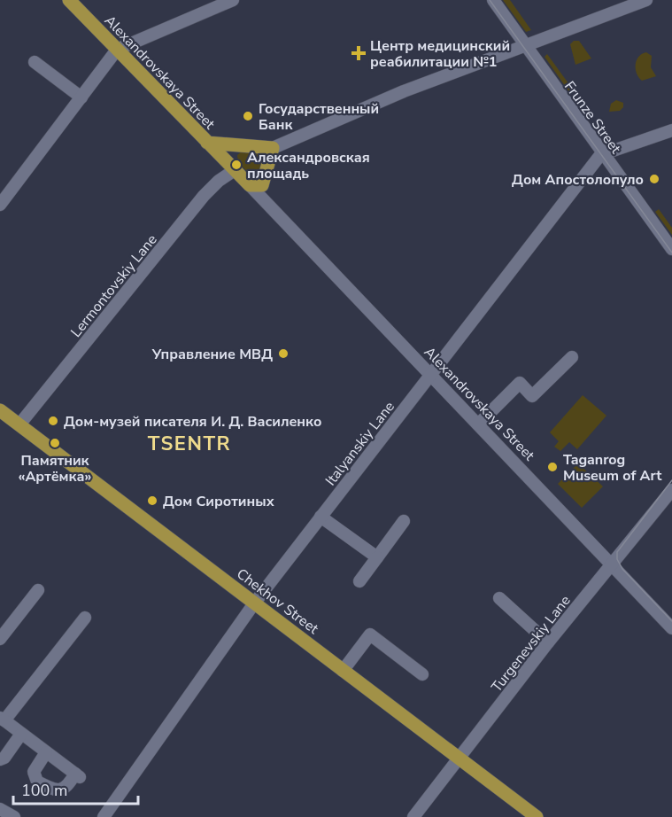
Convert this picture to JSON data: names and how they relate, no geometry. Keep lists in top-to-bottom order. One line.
{"streets":{"main road":["Alexandrovskaya Street","Chekhov Street"],"street":["Frunze Street","Lermontovskiy Lane","Italyanskiy Lane","Turgenevskiy Lane"]},"crossings":[["Alexandrovskaya Street","Lermontovskiy Lane"],["Alexandrovskaya Street","Italyanskiy Lane"],["Alexandrovskaya Street","Turgenevskiy Lane"],["Frunze Street","Italyanskiy Lane"],["Lermontovskiy Lane","Chekhov Street"],["Italyanskiy Lane","Chekhov Street"],["Chekhov Street","Turgenevskiy Lane"]],"districts":["TSENTR"],"places":{"health":["Центр медицинский реабилитации №1"],"other":["Государственный Банк","Александровская площадь","Дом Апостолопуло","Управление МВД","Дом-музей писателя И. Д. Василенко","Памятник «Артёмка»","Taganrog Museum of Art","Дом Сиротиных"]},"scale_bar":"100 m"}
